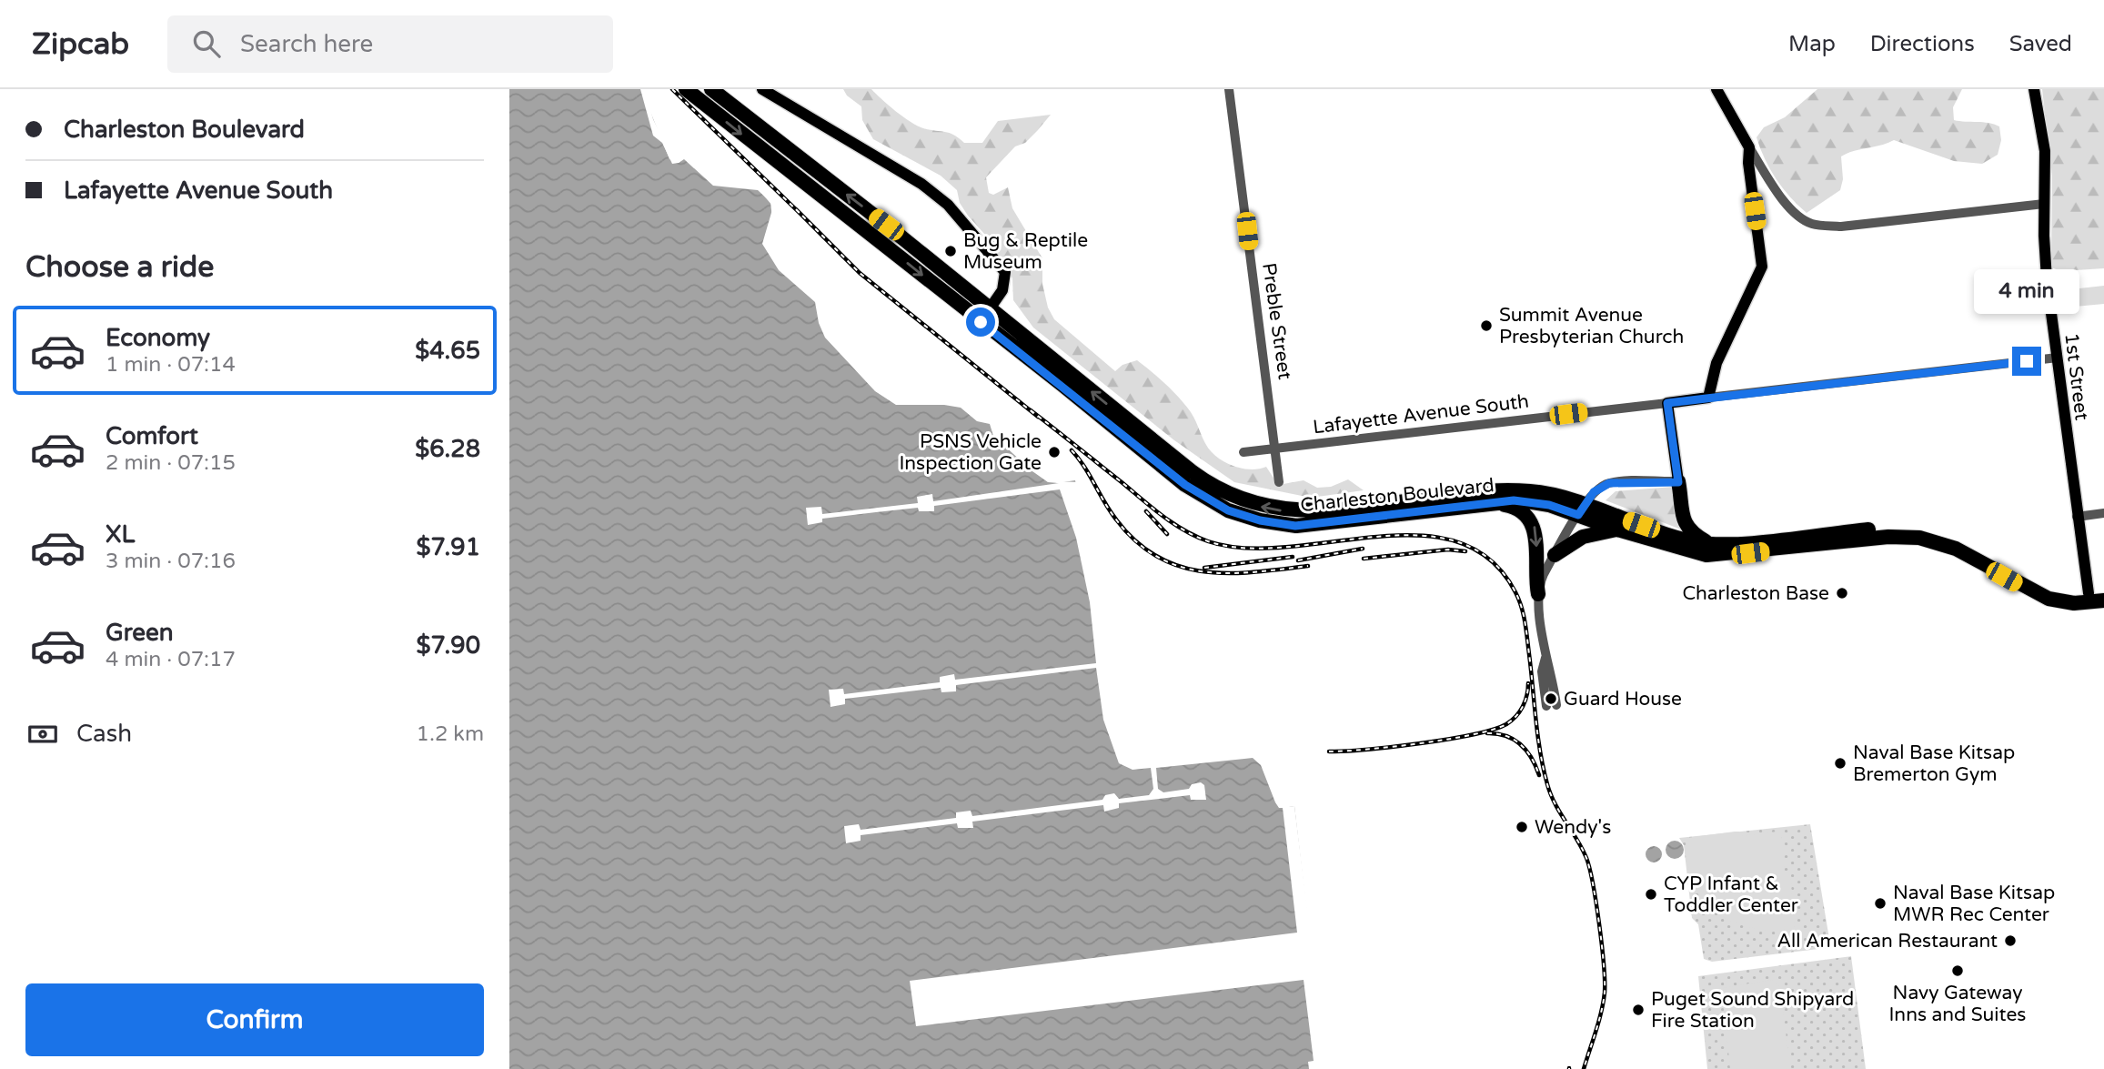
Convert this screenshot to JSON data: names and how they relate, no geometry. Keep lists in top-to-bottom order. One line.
{"streets":{"highway":["Charleston Boulevard"],"main road":["1st Street","Lafayette Avenue South"],"street":["Preble Street"]},"crossings":[["Preble Street","Lafayette Avenue South"],["1st Street","Lafayette Avenue South"],["1st Street","Charleston Boulevard"]],"places":["Bug & Reptile Museum","Summit Avenue Presbyterian Church","PSNS Vehicle Inspection Gate","Charleston Base","Guard House","Naval Base Kitsap Bremerton Gym","Wendy's","CYP Infant & Toddler Center","Naval Base Kitsap MWR Rec Center","All American Restaurant","Navy Gateway Inns and Suites","Puget Sound Shipyard Fire Station"],"page":{"header":"Zipcab","search":"Search here","nav":["Map","Directions","Saved"],"banner":["Charleston Boulevard","Lafayette Avenue South"],"heading":"Choose a ride","bubble":"4 min","list":[{"name":"Economy","note":"1 min · 07:14","value":"$4.65"},{"name":"Comfort","note":"2 min · 07:15","value":"$6.28"},{"name":"XL","note":"3 min · 07:16","value":"$7.91"},{"name":"Green","note":"4 min · 07:17","value":"$7.90"}],"pay":["Cash","1.2 km"],"buttons":"Confirm"}}
